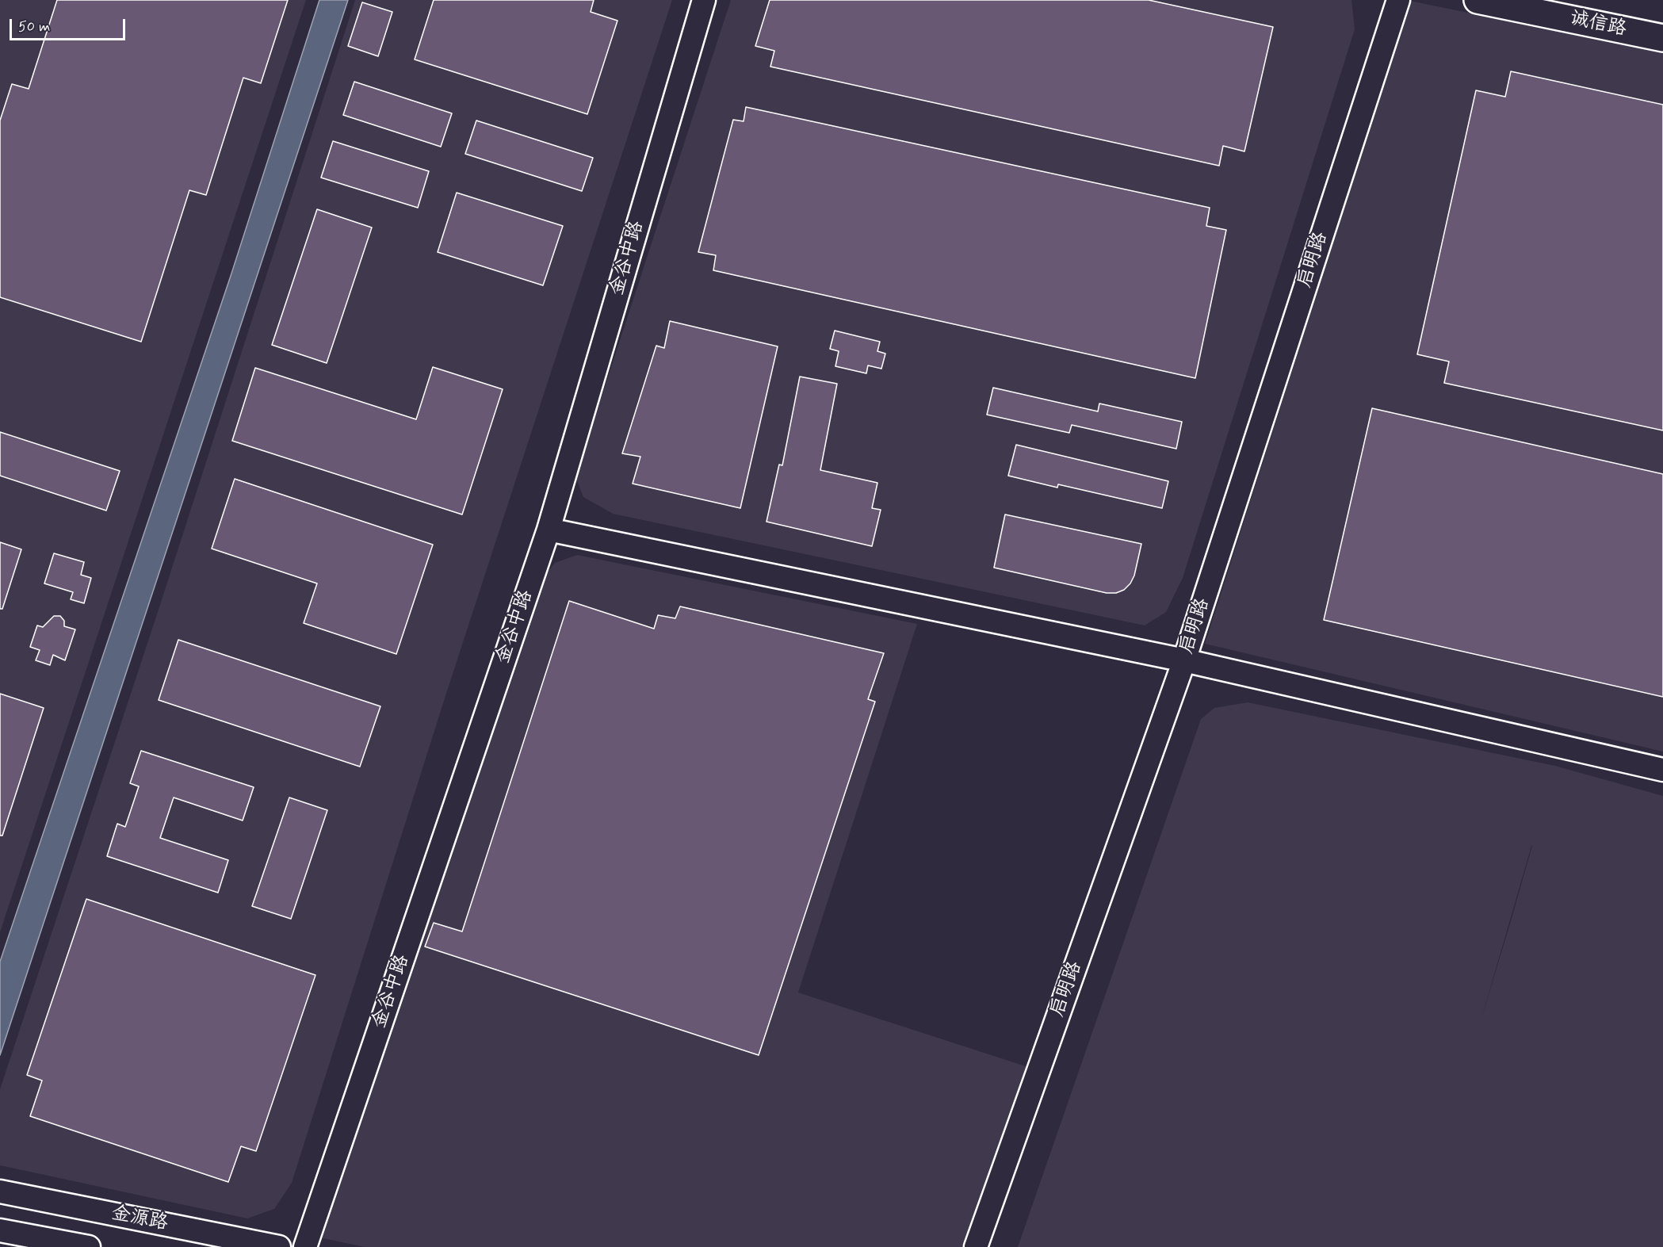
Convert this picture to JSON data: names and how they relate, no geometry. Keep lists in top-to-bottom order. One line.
{"streets":{"main road":["诚信路"],"street":["金谷中路","启明路","金源路"]},"scale_bar":"50 m"}
